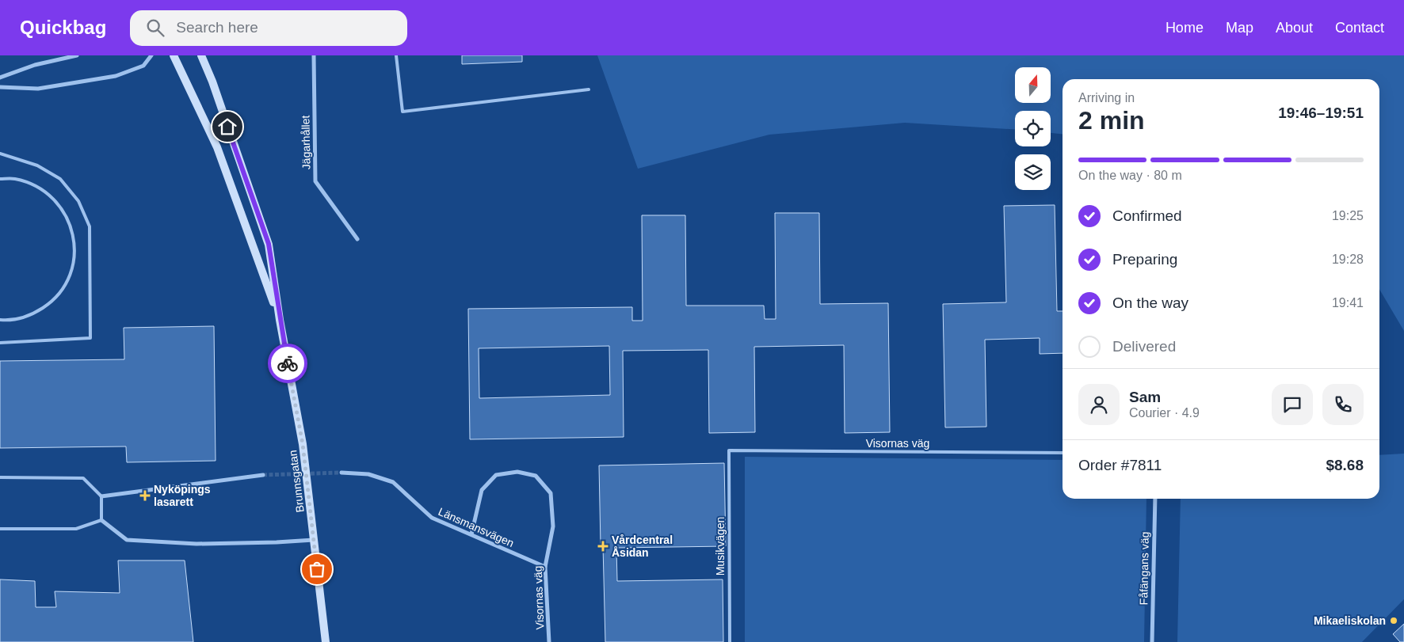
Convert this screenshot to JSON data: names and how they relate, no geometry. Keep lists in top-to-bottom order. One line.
{"streets":{"main road":["Brunnsgatan"],"street":["Jägarhållet","Visornas väg","Länsmansvägen","Fåfängans väg"],"lane":["Musikvägen"]},"crossings":[["Visornas väg","Länsmansvägen"],["Visornas väg","Musikvägen"]],"places":{"health":["Nyköpings lasarett","Vårdcentral Åsidan"],"other":["Mikaeliskolan"]},"north":"top","page":{"header":"Quickbag","search":"Search here","nav":["Home","Map","About","Contact"],"heading":["2 min","Arriving in","19:46–19:51"],"panel":["Sam","Courier · 4.9","Order #7811","$8.68"],"bar":"On the way · 80 m","list":[["Confirmed","19:25"],["Preparing","19:28"],["On the way","19:41"],"Delivered"]}}
